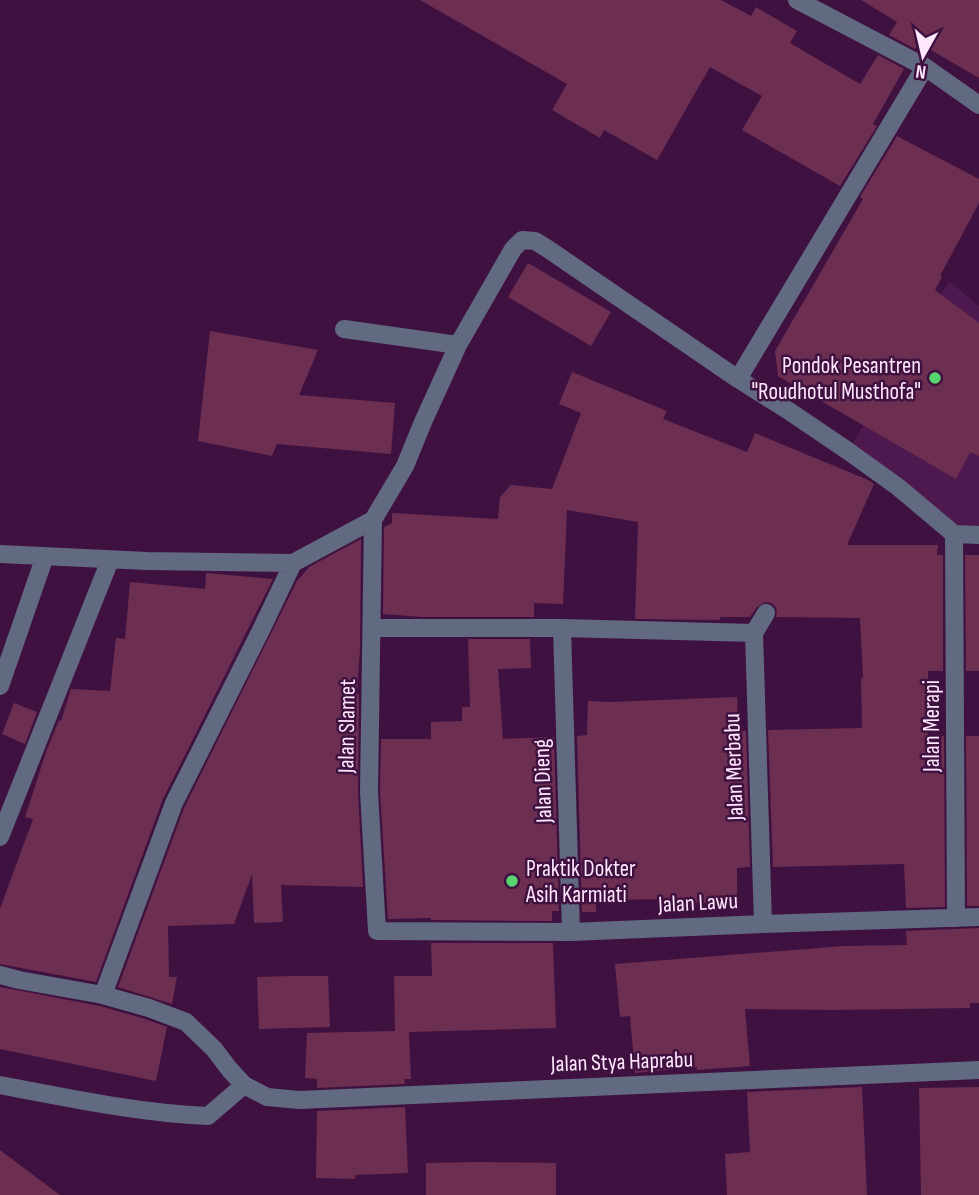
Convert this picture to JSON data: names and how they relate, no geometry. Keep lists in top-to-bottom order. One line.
{"streets":{"street":["Jalan Slamet","Jalan Merapi","Jalan Merbabu","Jalan Dieng","Jalan Lawu","Jalan Stya Haprabu"]},"crossings":[["Jalan Slamet","Jalan Lawu"],["Jalan Merapi","Jalan Lawu"],["Jalan Merbabu","Jalan Lawu"],["Jalan Dieng","Jalan Lawu"]],"places":["Pondok Pesantren \"Roudhotul Musthofa\"","Praktik Dokter Asih Karmiati"],"north":"bottom"}
